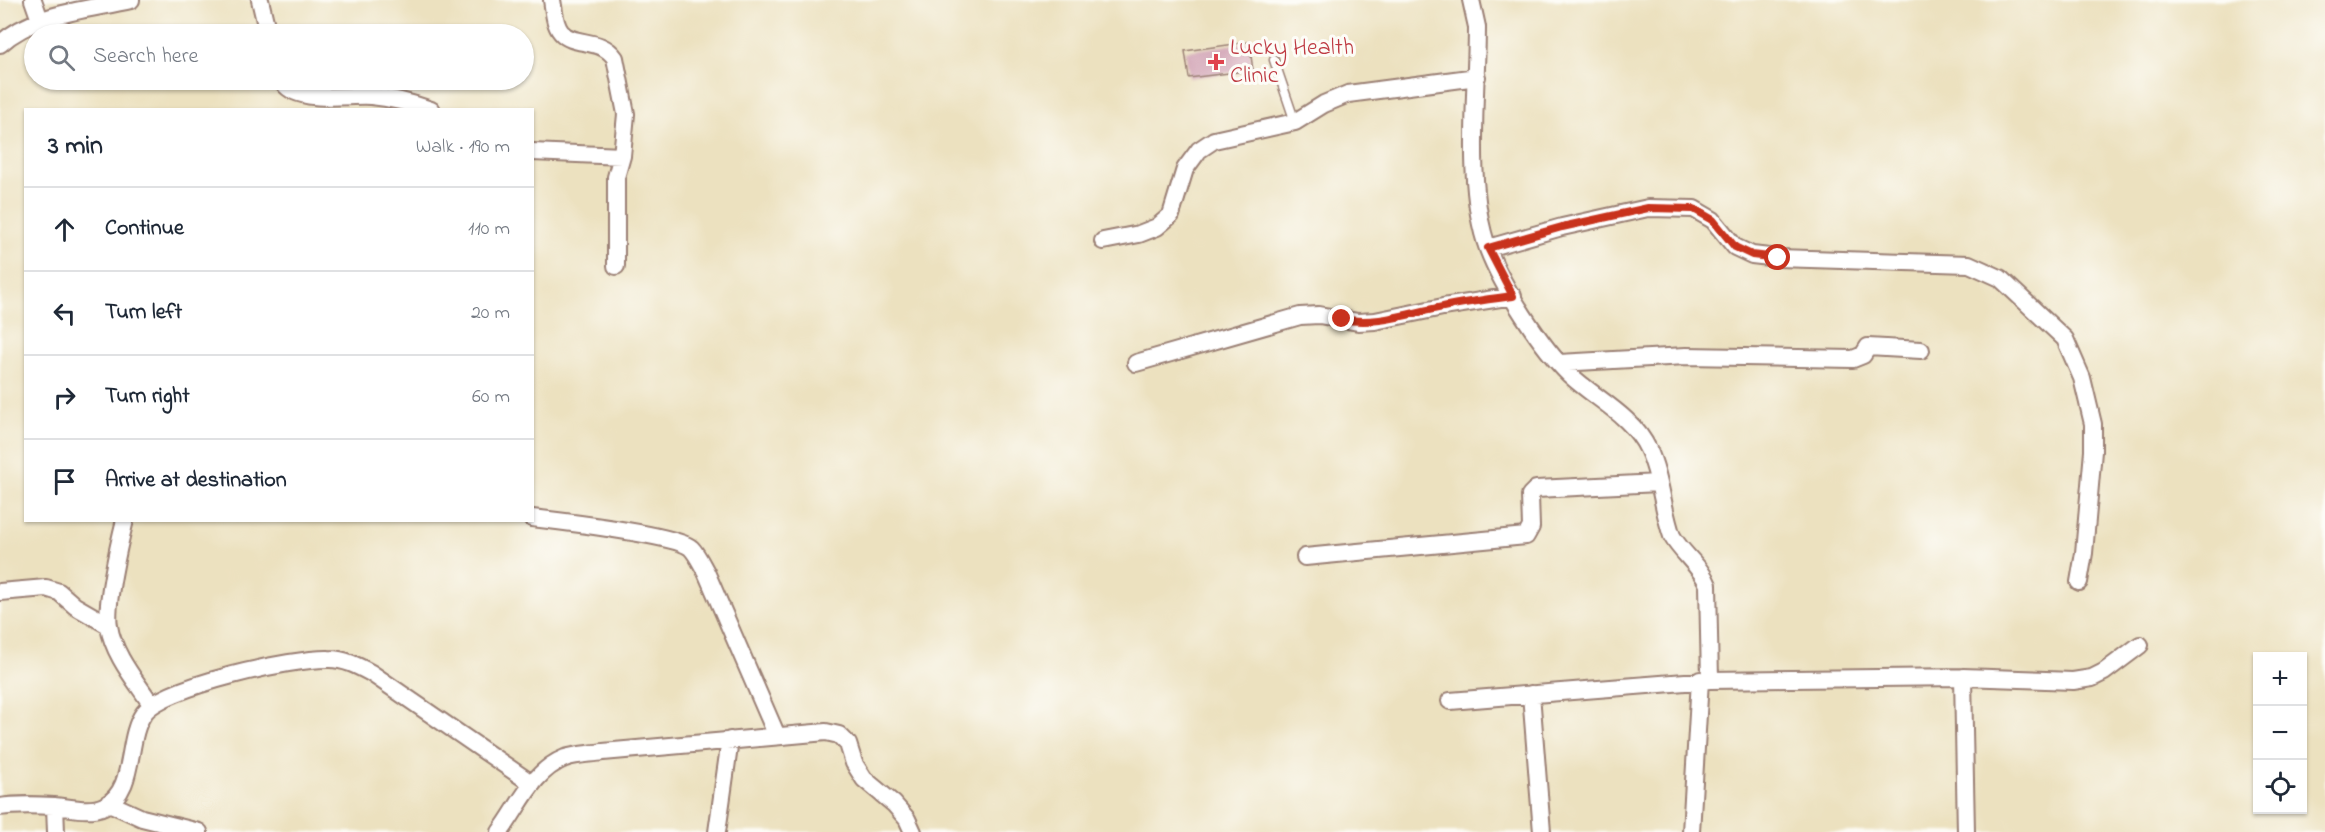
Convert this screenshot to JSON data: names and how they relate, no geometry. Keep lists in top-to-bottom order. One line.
{"places":{"health":["Lucky Health Clinic"]},"page":{"search":"Search here","heading":["3 min","Walk · 190 m"],"list":[["Continue","110 m"],["Turn left","20 m"],["Turn right","60 m"],"Arrive at destination"],"map_buttons":["+","−"]}}
